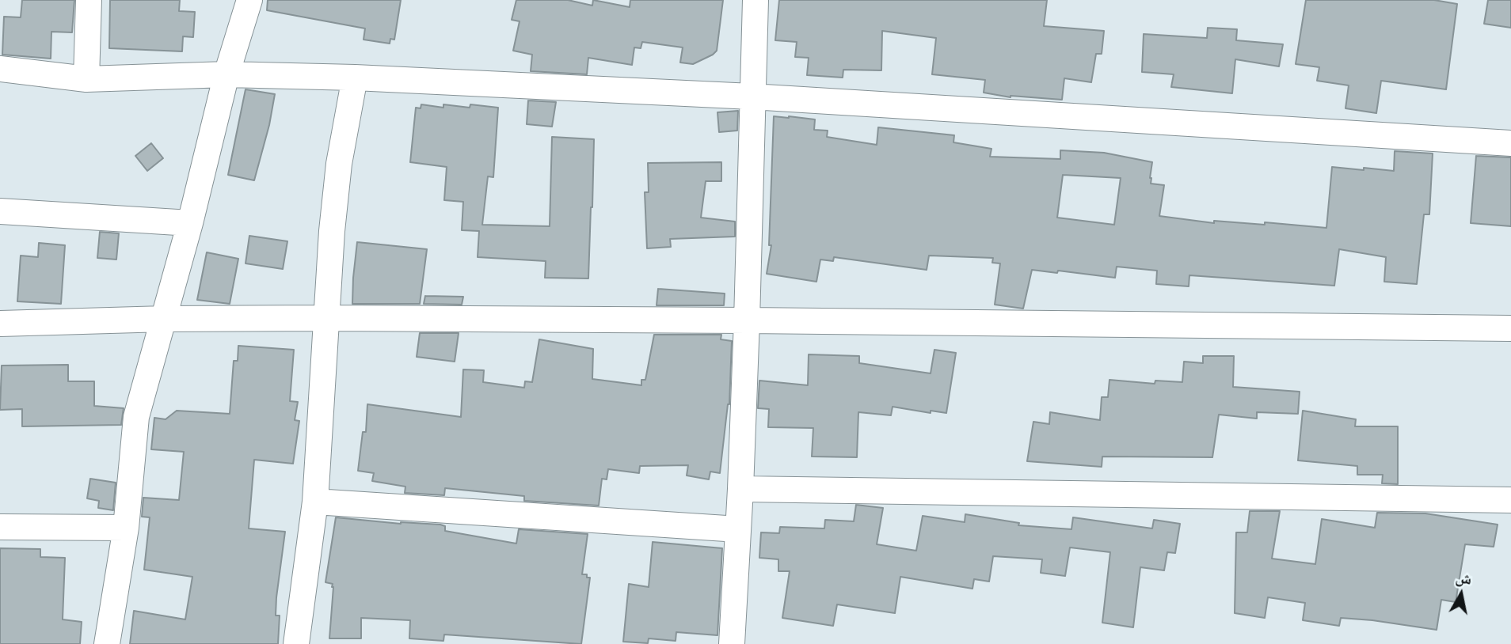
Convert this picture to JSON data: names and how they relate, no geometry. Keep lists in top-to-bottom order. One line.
{"north":"top"}
